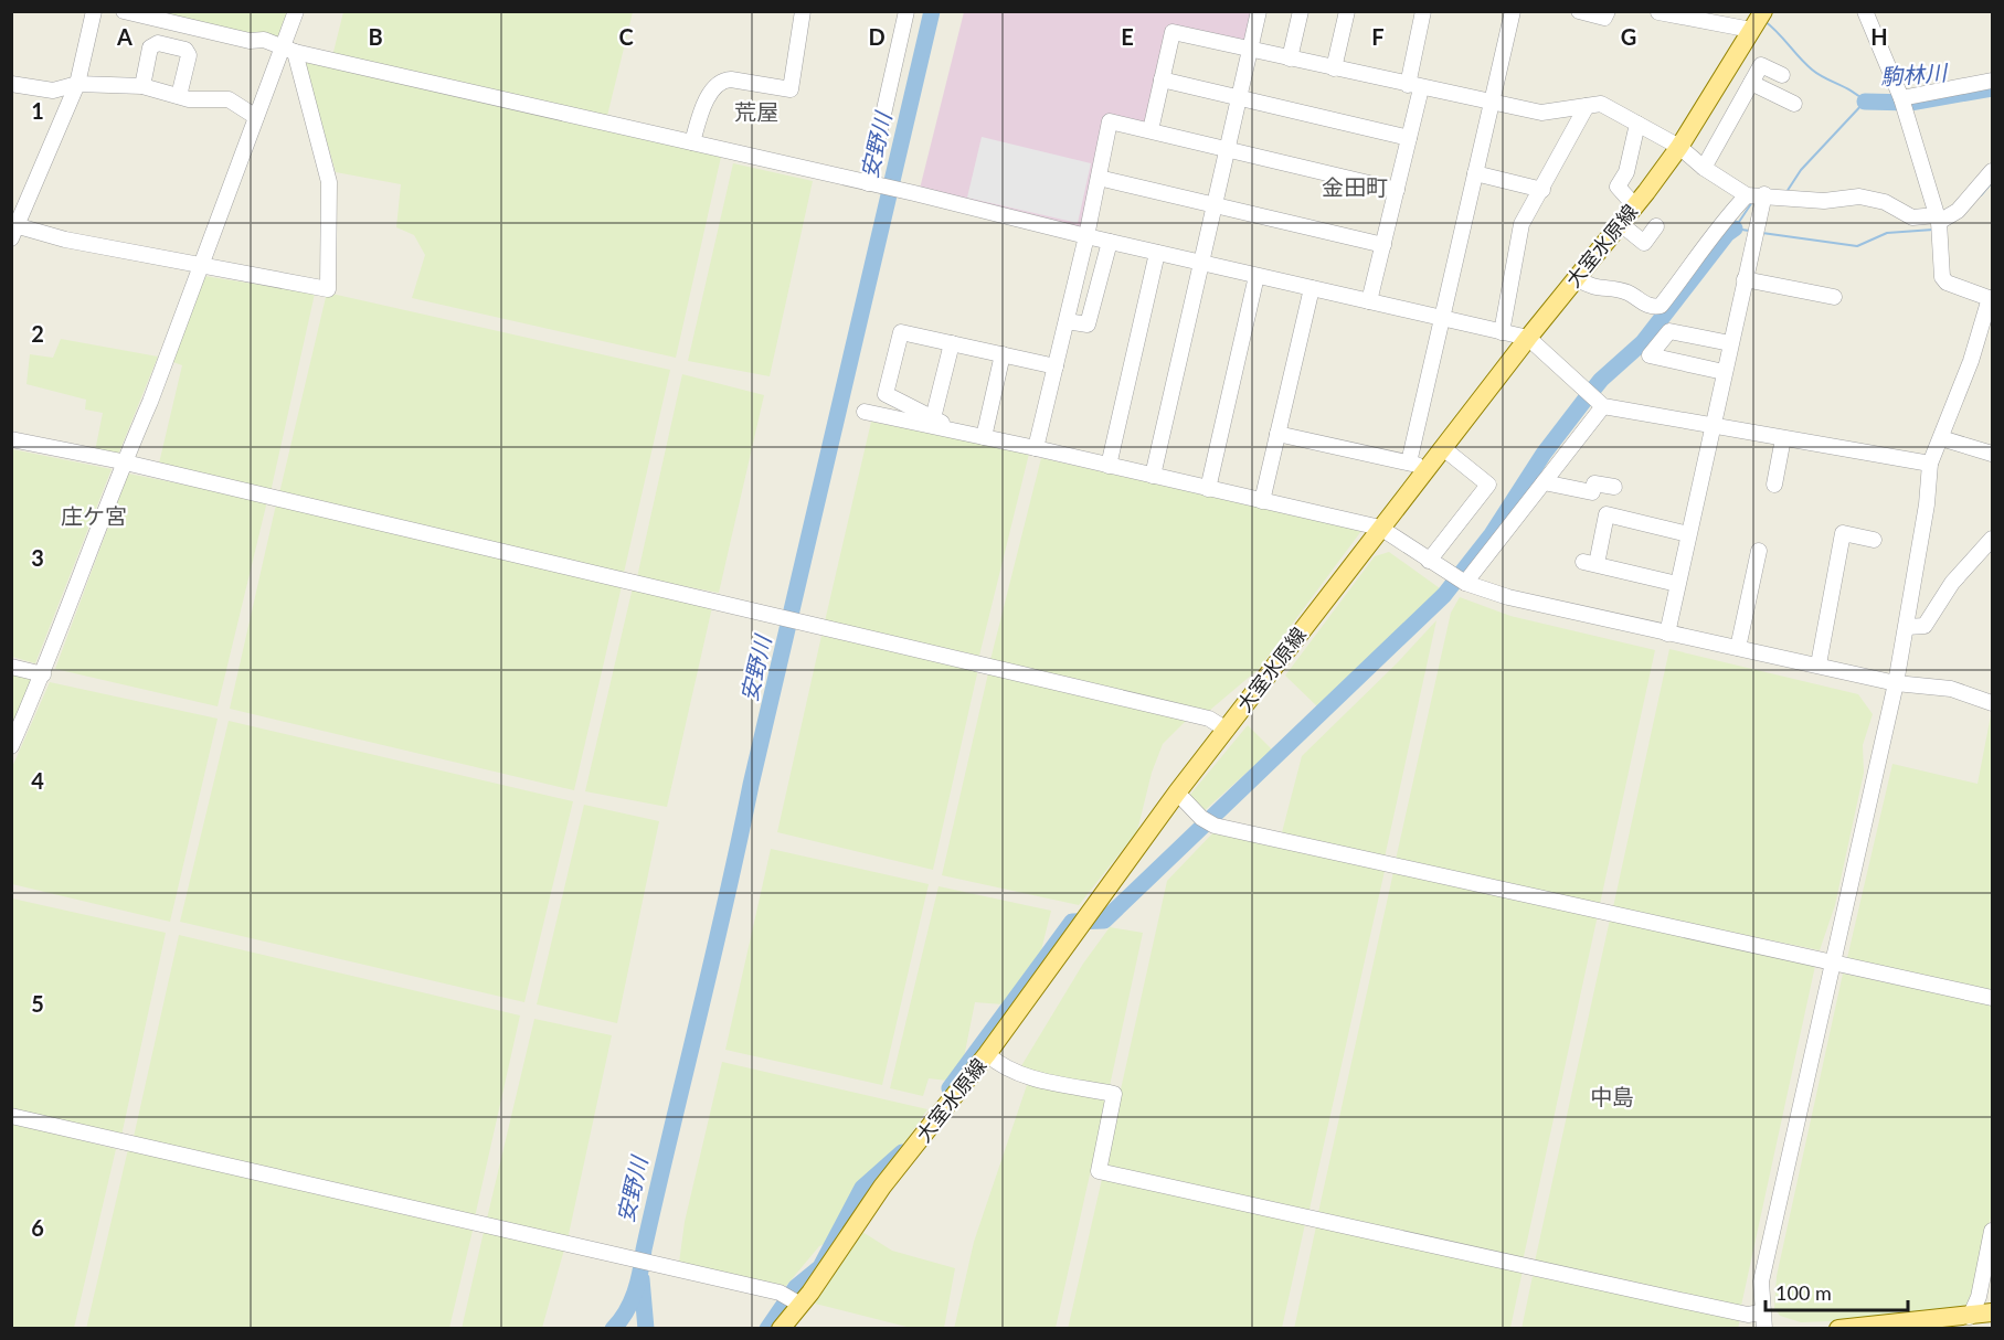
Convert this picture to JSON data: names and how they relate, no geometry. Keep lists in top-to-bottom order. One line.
{"streets":{"main road":["大室水原線"]},"districts":["荒屋","金田町","庄ケ宮","中島"],"water":["駒林川","安野川"],"scale_bar":"100 m","grid":{"columns":["A","B","C","D","E","F","G","H"],"rows":["1","2","3","4","5","6"]}}
